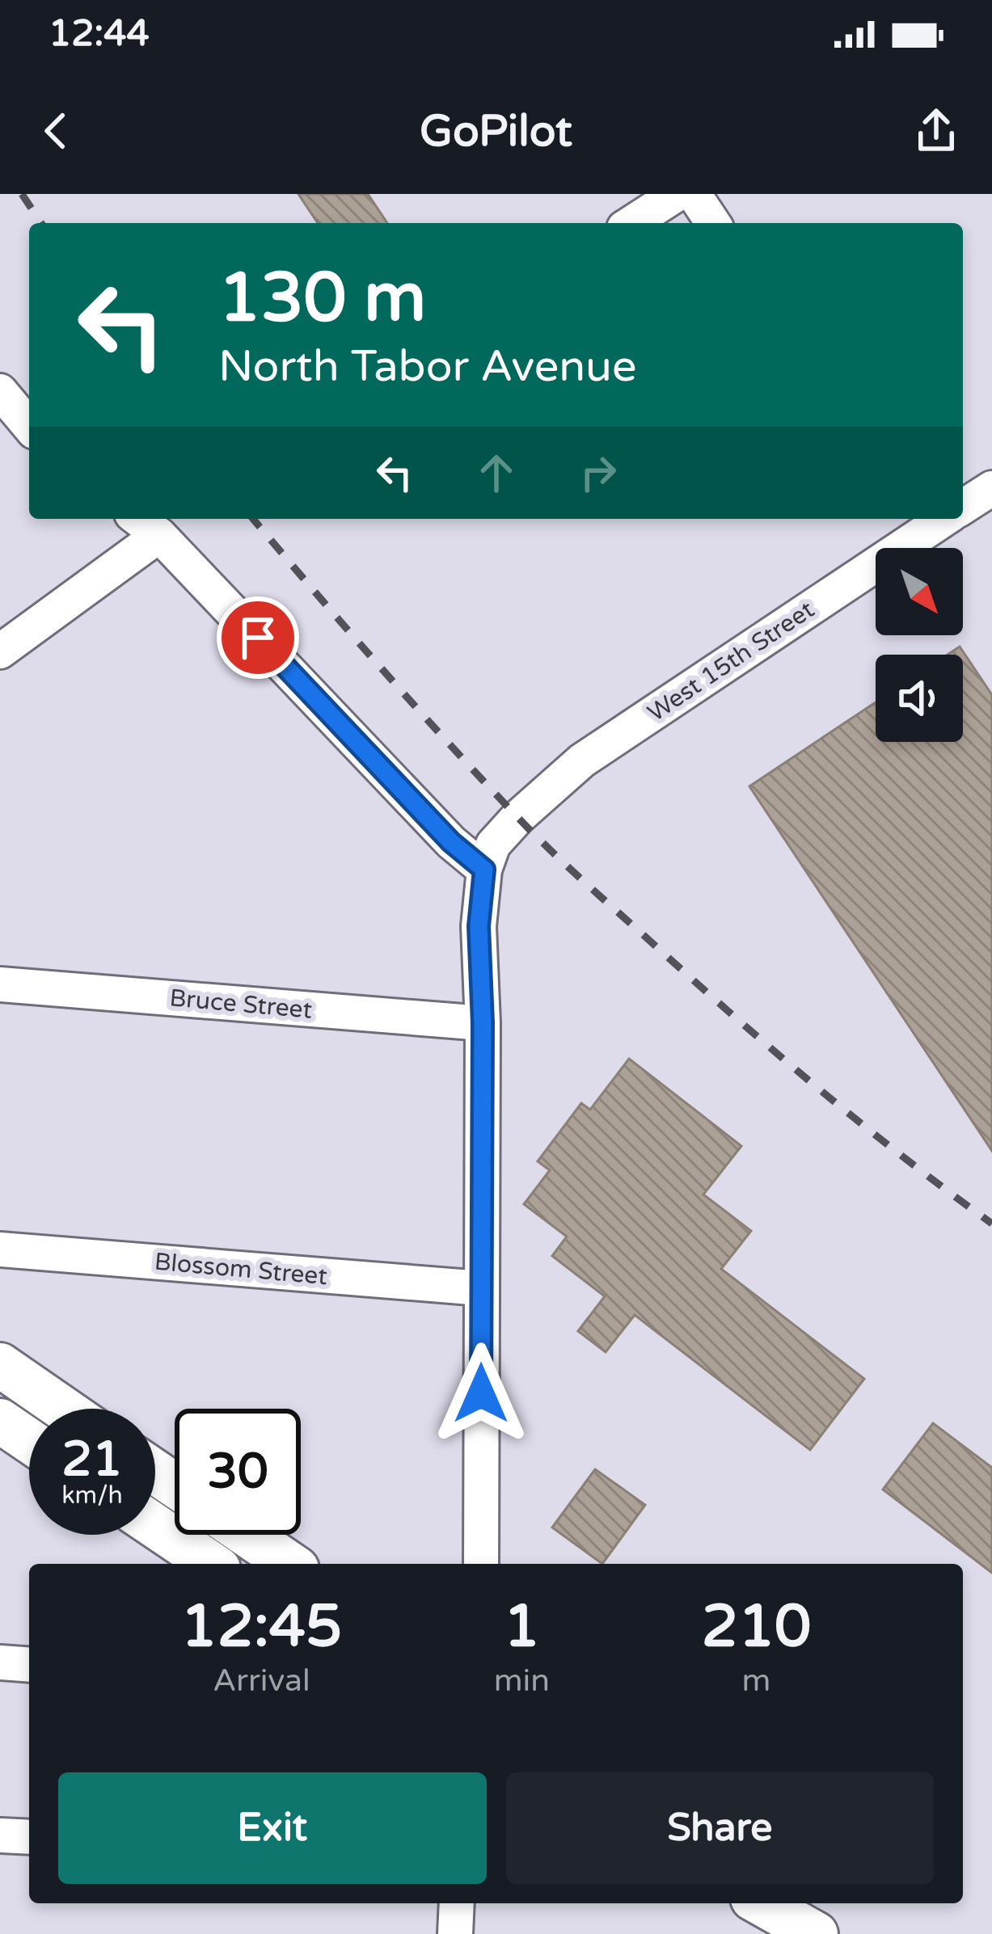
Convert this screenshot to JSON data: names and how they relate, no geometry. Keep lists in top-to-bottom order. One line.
{"streets":{"street":["West 15th Street","Bruce Street","Blossom Street"]},"north":"bottom right","page":{"status":"12:44","header":"GoPilot","turn":["130 m","North Tabor Avenue"],"speed":"21 km/h","limit":"30","eta":["12:45","Arrival","1","min","210","m"],"buttons":["Exit","Share"]}}
